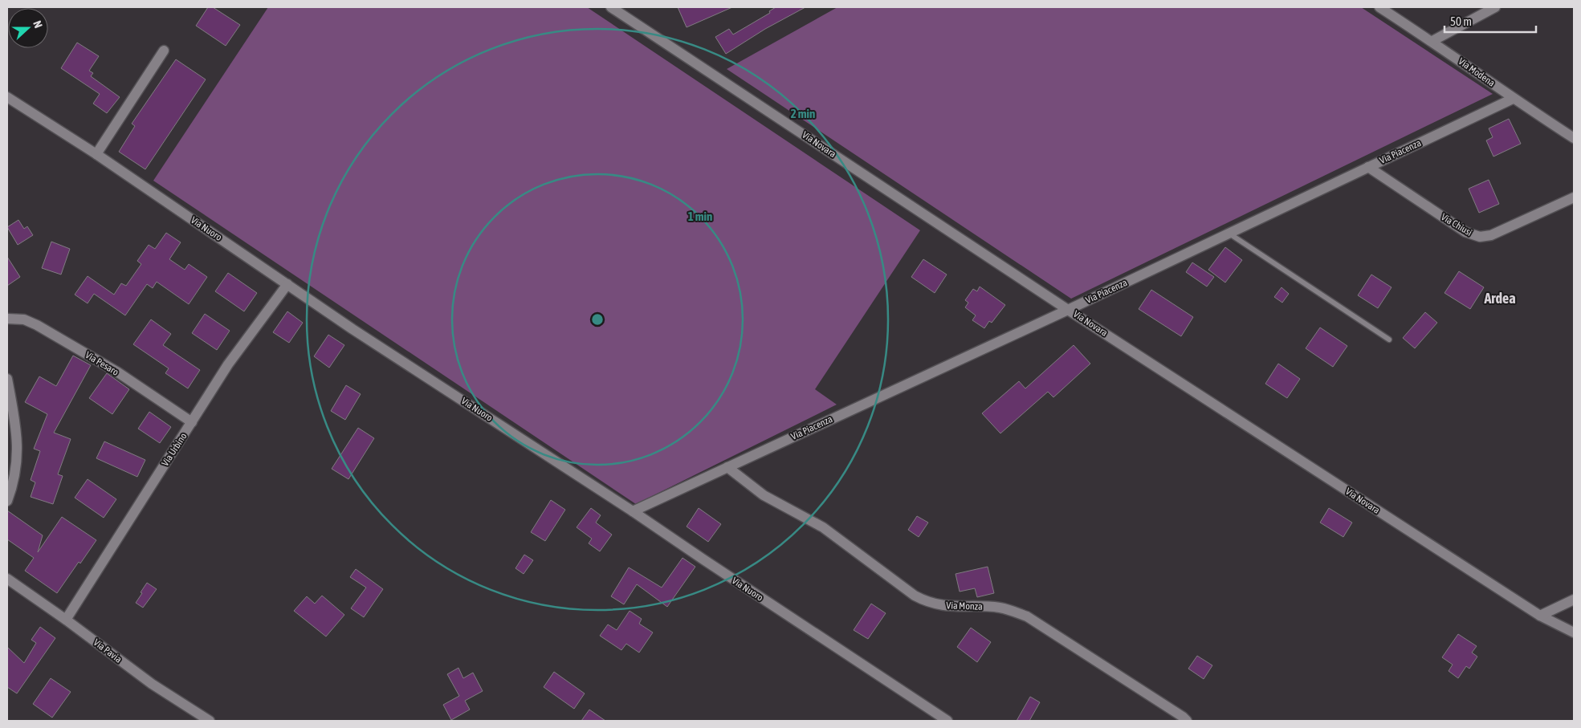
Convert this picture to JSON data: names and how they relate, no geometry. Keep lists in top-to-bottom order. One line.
{"streets":{"street":["Via Modena","Via Novara","Via Piacenza","Via Chiusi","Via Nuoro","Via Pesaro","Via Urbino","Via Monza","Via Pavia"]},"crossings":[["Via Modena","Via Piacenza"],["Via Novara","Via Piacenza"],["Via Piacenza","Via Chiusi"],["Via Piacenza","Via Nuoro"],["Via Piacenza","Via Monza"],["Via Nuoro","Via Urbino"],["Via Pesaro","Via Urbino"],["Via Urbino","Via Pavia"]],"districts":["Ardea"],"scale_bar":"50 m","north":"right","rings":["2 min","1 min"]}
